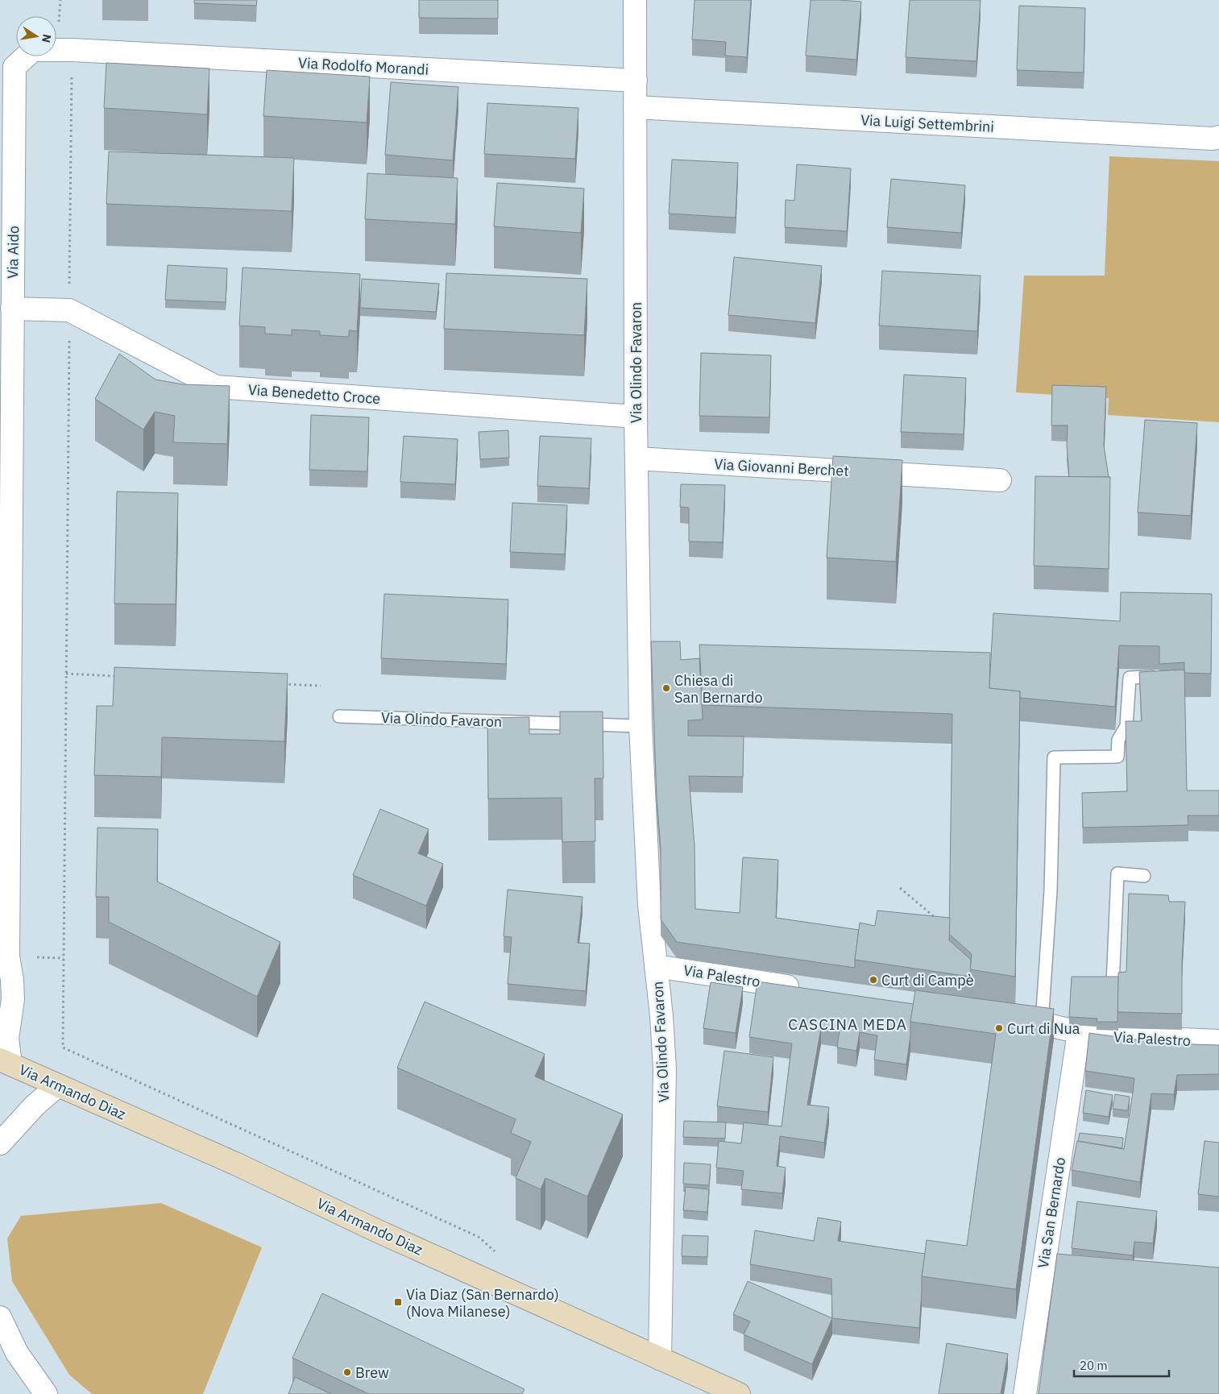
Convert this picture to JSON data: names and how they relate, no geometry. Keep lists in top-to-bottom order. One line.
{"streets":{"main road":["Via Armando Diaz"],"street":["Via Rodolfo Morandi","Via Luigi Settembrini","Via Aido","Via Olindo Favaron","Via Benedetto Croce","Via Giovanni Berchet","Via Palestro","Via San Bernardo"]},"crossings":[["Via Rodolfo Morandi","Via Aido"],["Via Rodolfo Morandi","Via Olindo Favaron"],["Via Luigi Settembrini","Via Olindo Favaron"],["Via Aido","Via Benedetto Croce"],["Via Aido","Via Armando Diaz"],["Via Olindo Favaron","Via Benedetto Croce"],["Via Olindo Favaron","Via Giovanni Berchet"],["Via Olindo Favaron","Via Palestro"],["Via Olindo Favaron","Via Armando Diaz"],["Via Palestro","Via San Bernardo"]],"districts":["CASCINA MEDA"],"places":{"other":["Chiesa di San Bernardo","Curt di Campè","Curt di Nua","Brew"],"transit":["Via Diaz (San Bernardo) (Nova Milanese)"]},"scale_bar":"20 m","north":"right"}
